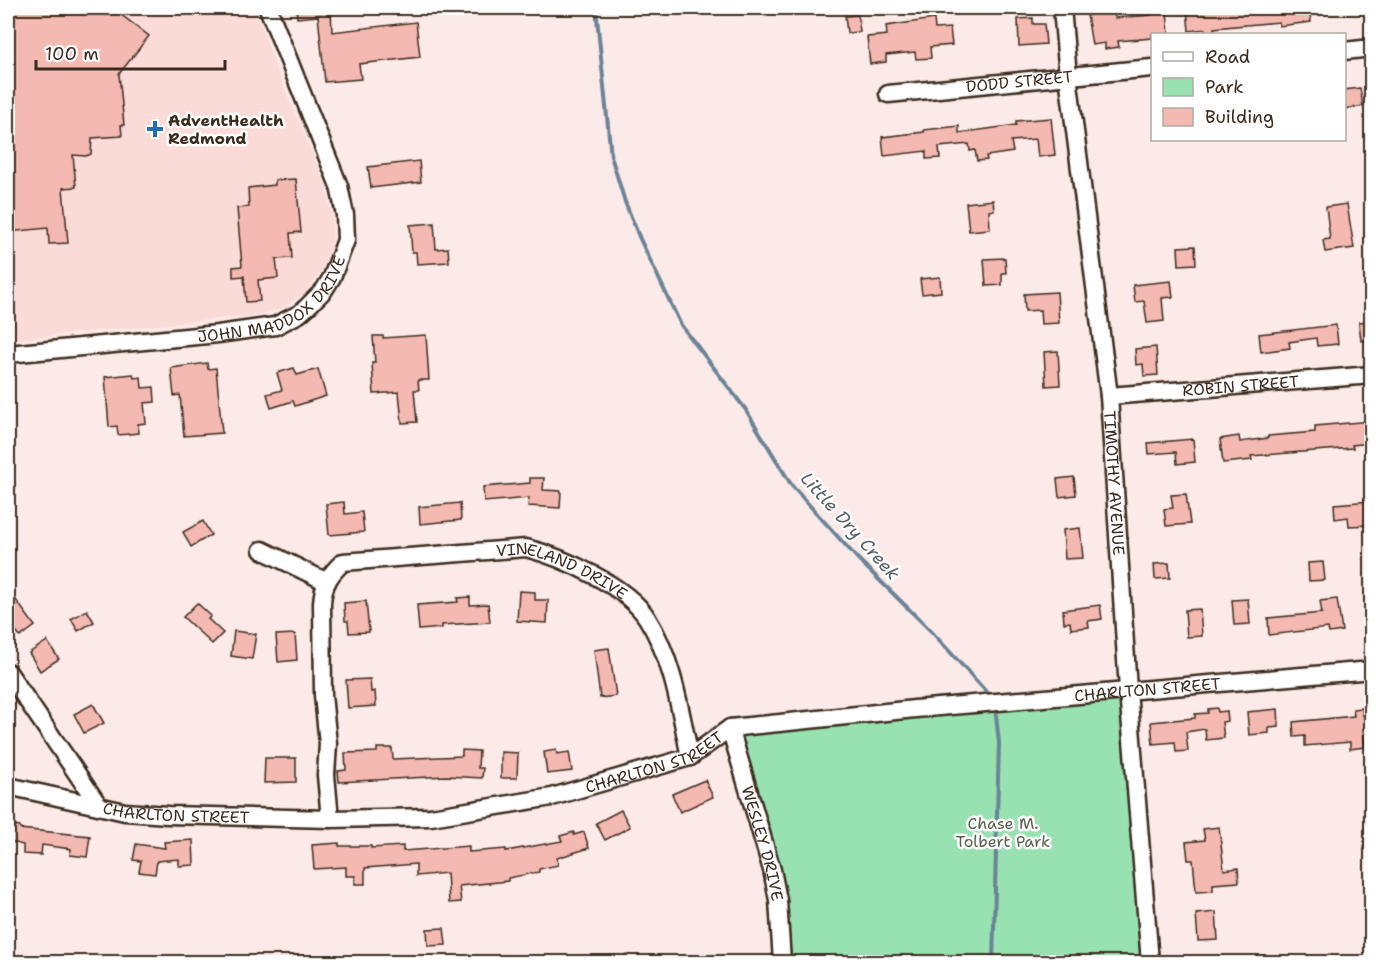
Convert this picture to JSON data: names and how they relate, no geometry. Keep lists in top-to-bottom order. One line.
{"streets":{"street":["DODD STREET","JOHN MADDOX DRIVE","ROBIN STREET","TIMOTHY AVENUE","VINELAND DRIVE","CHARLTON STREET","WESLEY DRIVE"]},"crossings":[["DODD STREET","TIMOTHY AVENUE"],["ROBIN STREET","TIMOTHY AVENUE"],["TIMOTHY AVENUE","CHARLTON STREET"],["VINELAND DRIVE","CHARLTON STREET"],["CHARLTON STREET","WESLEY DRIVE"]],"water":["Little Dry Creek"],"parks":["Chase M. Tolbert Park"],"places":{"health":["AdventHealth Redmond"]},"legend":["Road","Park","Building"],"scale_bar":"100 m"}
